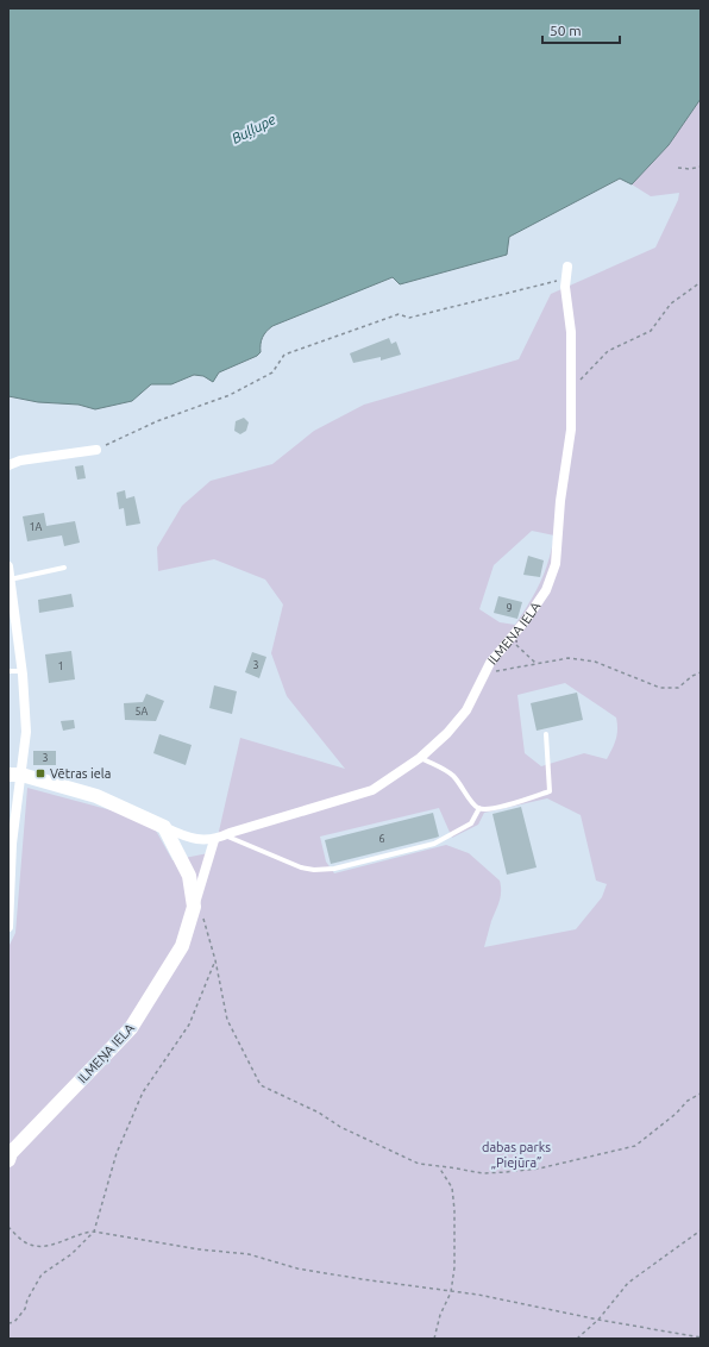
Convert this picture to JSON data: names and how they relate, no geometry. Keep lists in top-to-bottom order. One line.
{"streets":{"street":["ILMEŅA IELA"]},"water":["Buļļupe"],"parks":["dabas parks „Piejūra”"],"places":{"transit":["Vētras iela"]},"house_numbers":["1A","9","3","1","5A","3","6"],"scale_bar":"50 m"}
